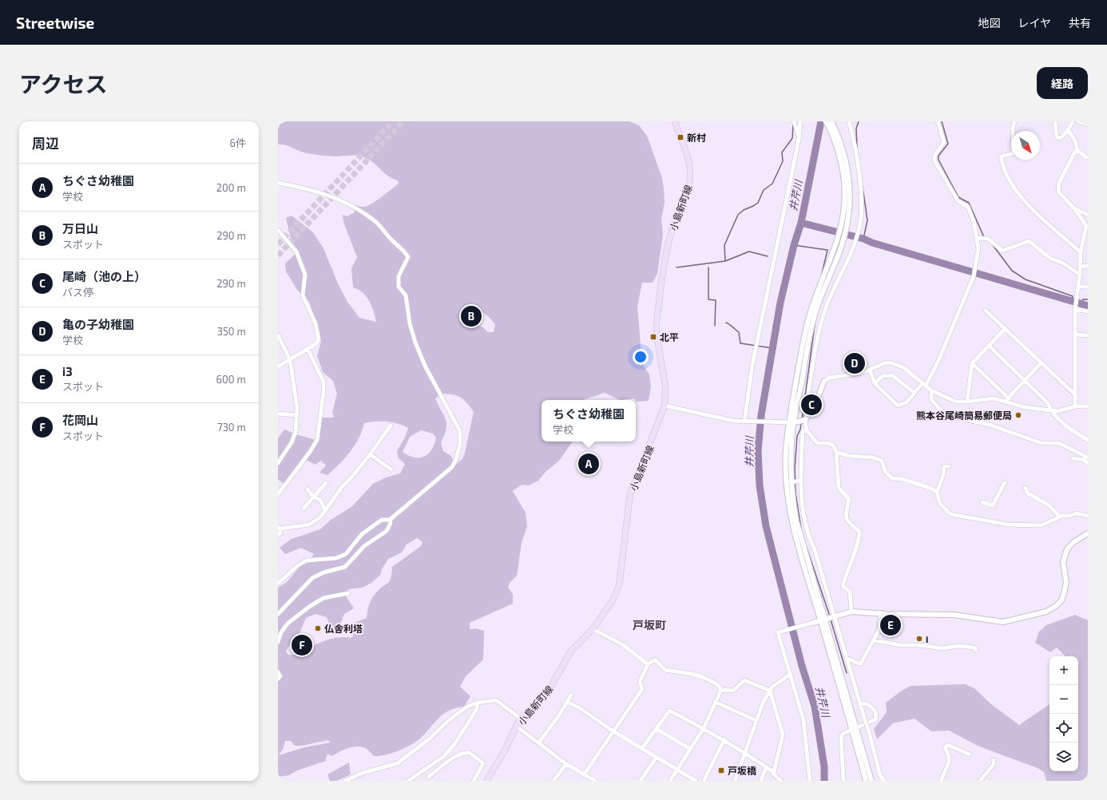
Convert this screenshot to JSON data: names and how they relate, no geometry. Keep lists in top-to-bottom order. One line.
{"streets":{"main road":["小島新町線"]},"districts":["戸坂町"],"water":["井芹川"],"places":{"transit":["新村","北平","戸坂橋"],"other":["熊本谷尾崎簡易郵便局","仏舎利塔","i"]},"north":"bottom right","page":{"header":"Streetwise","nav":["地図","レイヤ","共有"],"title":"アクセス","buttons":"経路","heading":["周辺","6件"],"list":[{"mark":"A","name":"ちぐさ幼稚園","note":"学校","value":"200 m"},{"mark":"B","name":"万日山","note":"スポット","value":"290 m"},{"mark":"C","name":"尾崎（池の上）","note":"バス停","value":"290 m"},{"mark":"D","name":"亀の子幼稚園","note":"学校","value":"350 m"},{"mark":"E","name":"i3","note":"スポット","value":"600 m"},{"mark":"F","name":"花岡山","note":"スポット","value":"730 m"}],"pins":["B","D","C","A","E","F"],"popup":["ちぐさ幼稚園","学校"],"map_buttons":["+","−"]}}
